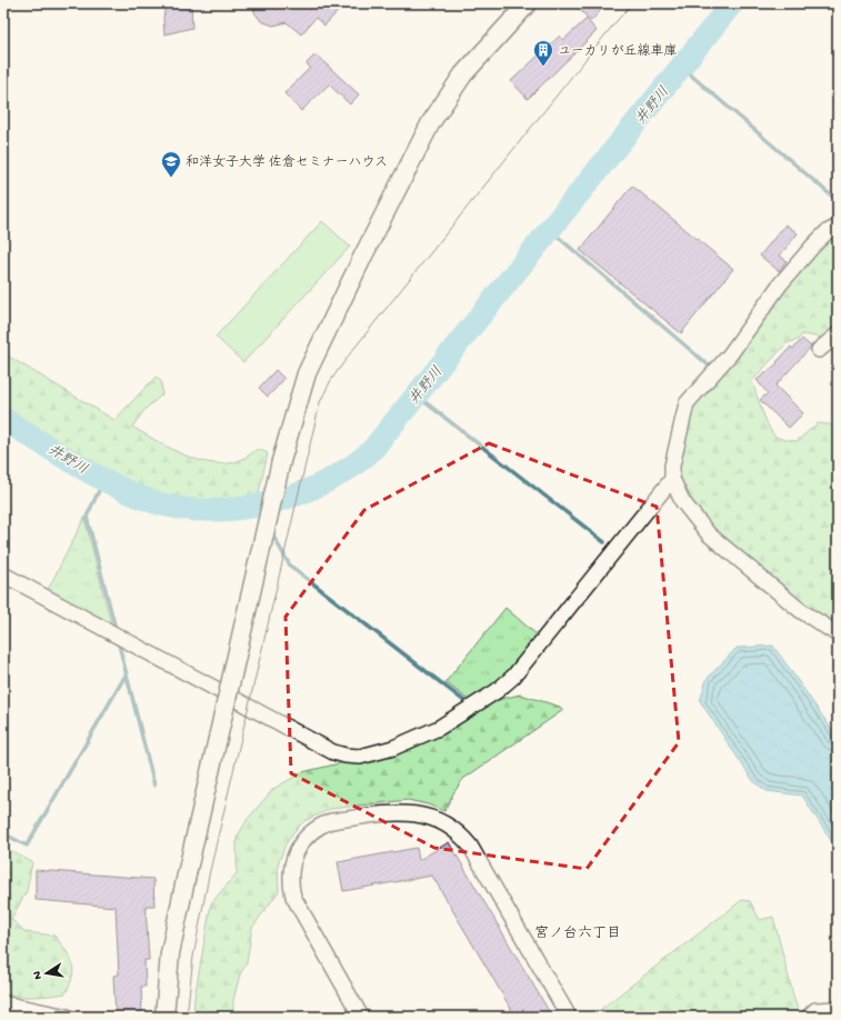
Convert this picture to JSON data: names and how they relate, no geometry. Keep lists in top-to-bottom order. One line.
{"districts":["宮ノ台六丁目"],"water":["井野川"],"places":{"building":["ユーカリが丘線車庫"],"school or university":["和洋女子大学 佐倉セミナーハウス"]},"north":"left"}
